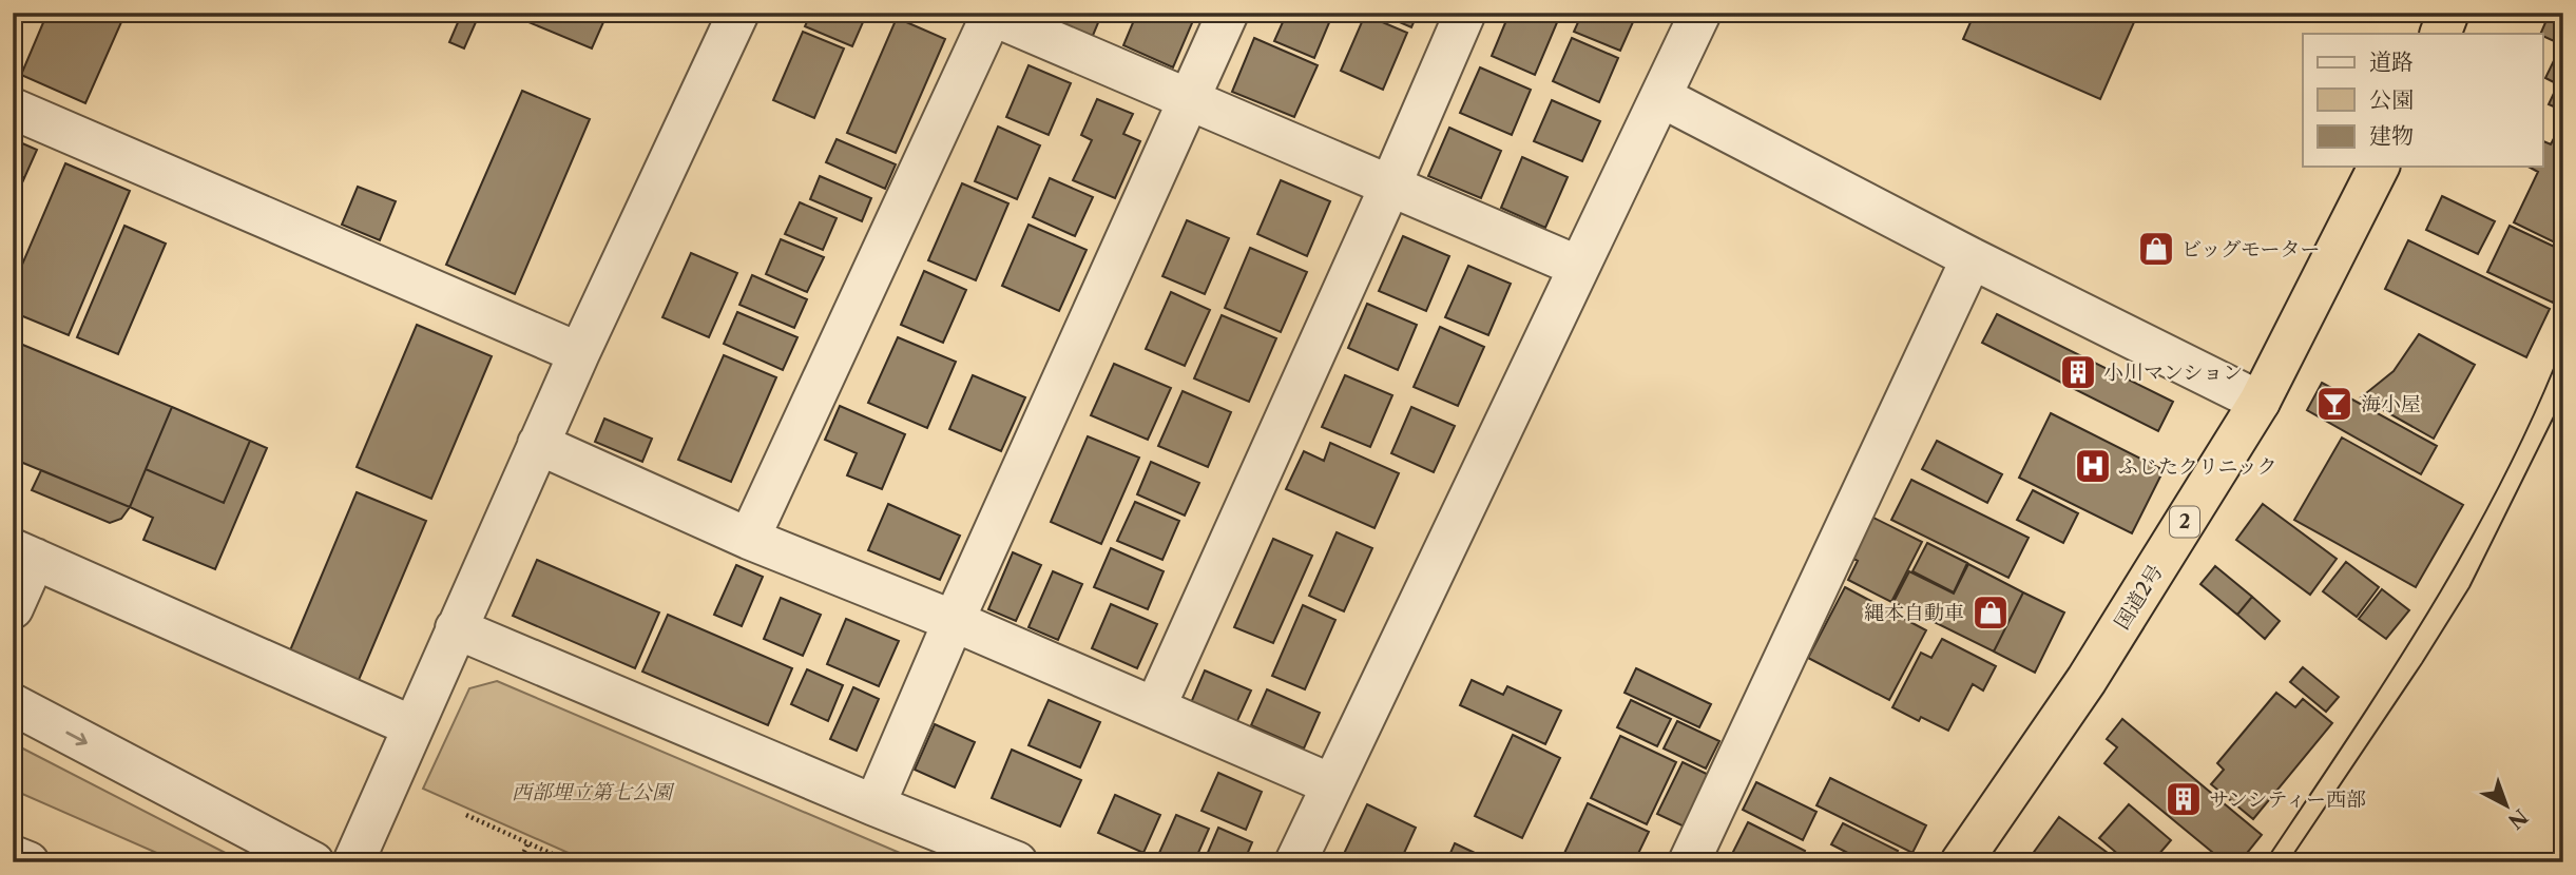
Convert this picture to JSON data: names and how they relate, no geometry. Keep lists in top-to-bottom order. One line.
{"streets":{"highway":["2","国道2号"]},"parks":["西部埋立第七公園"],"places":{"shop":["ビッグモーター","縄本自動車"],"building":["小川マンション","サンシティー西部"],"bar":["海小屋"],"hospital":["ふじたクリニック"]},"legend":["道路","公園","建物"],"north":"bottom right"}
